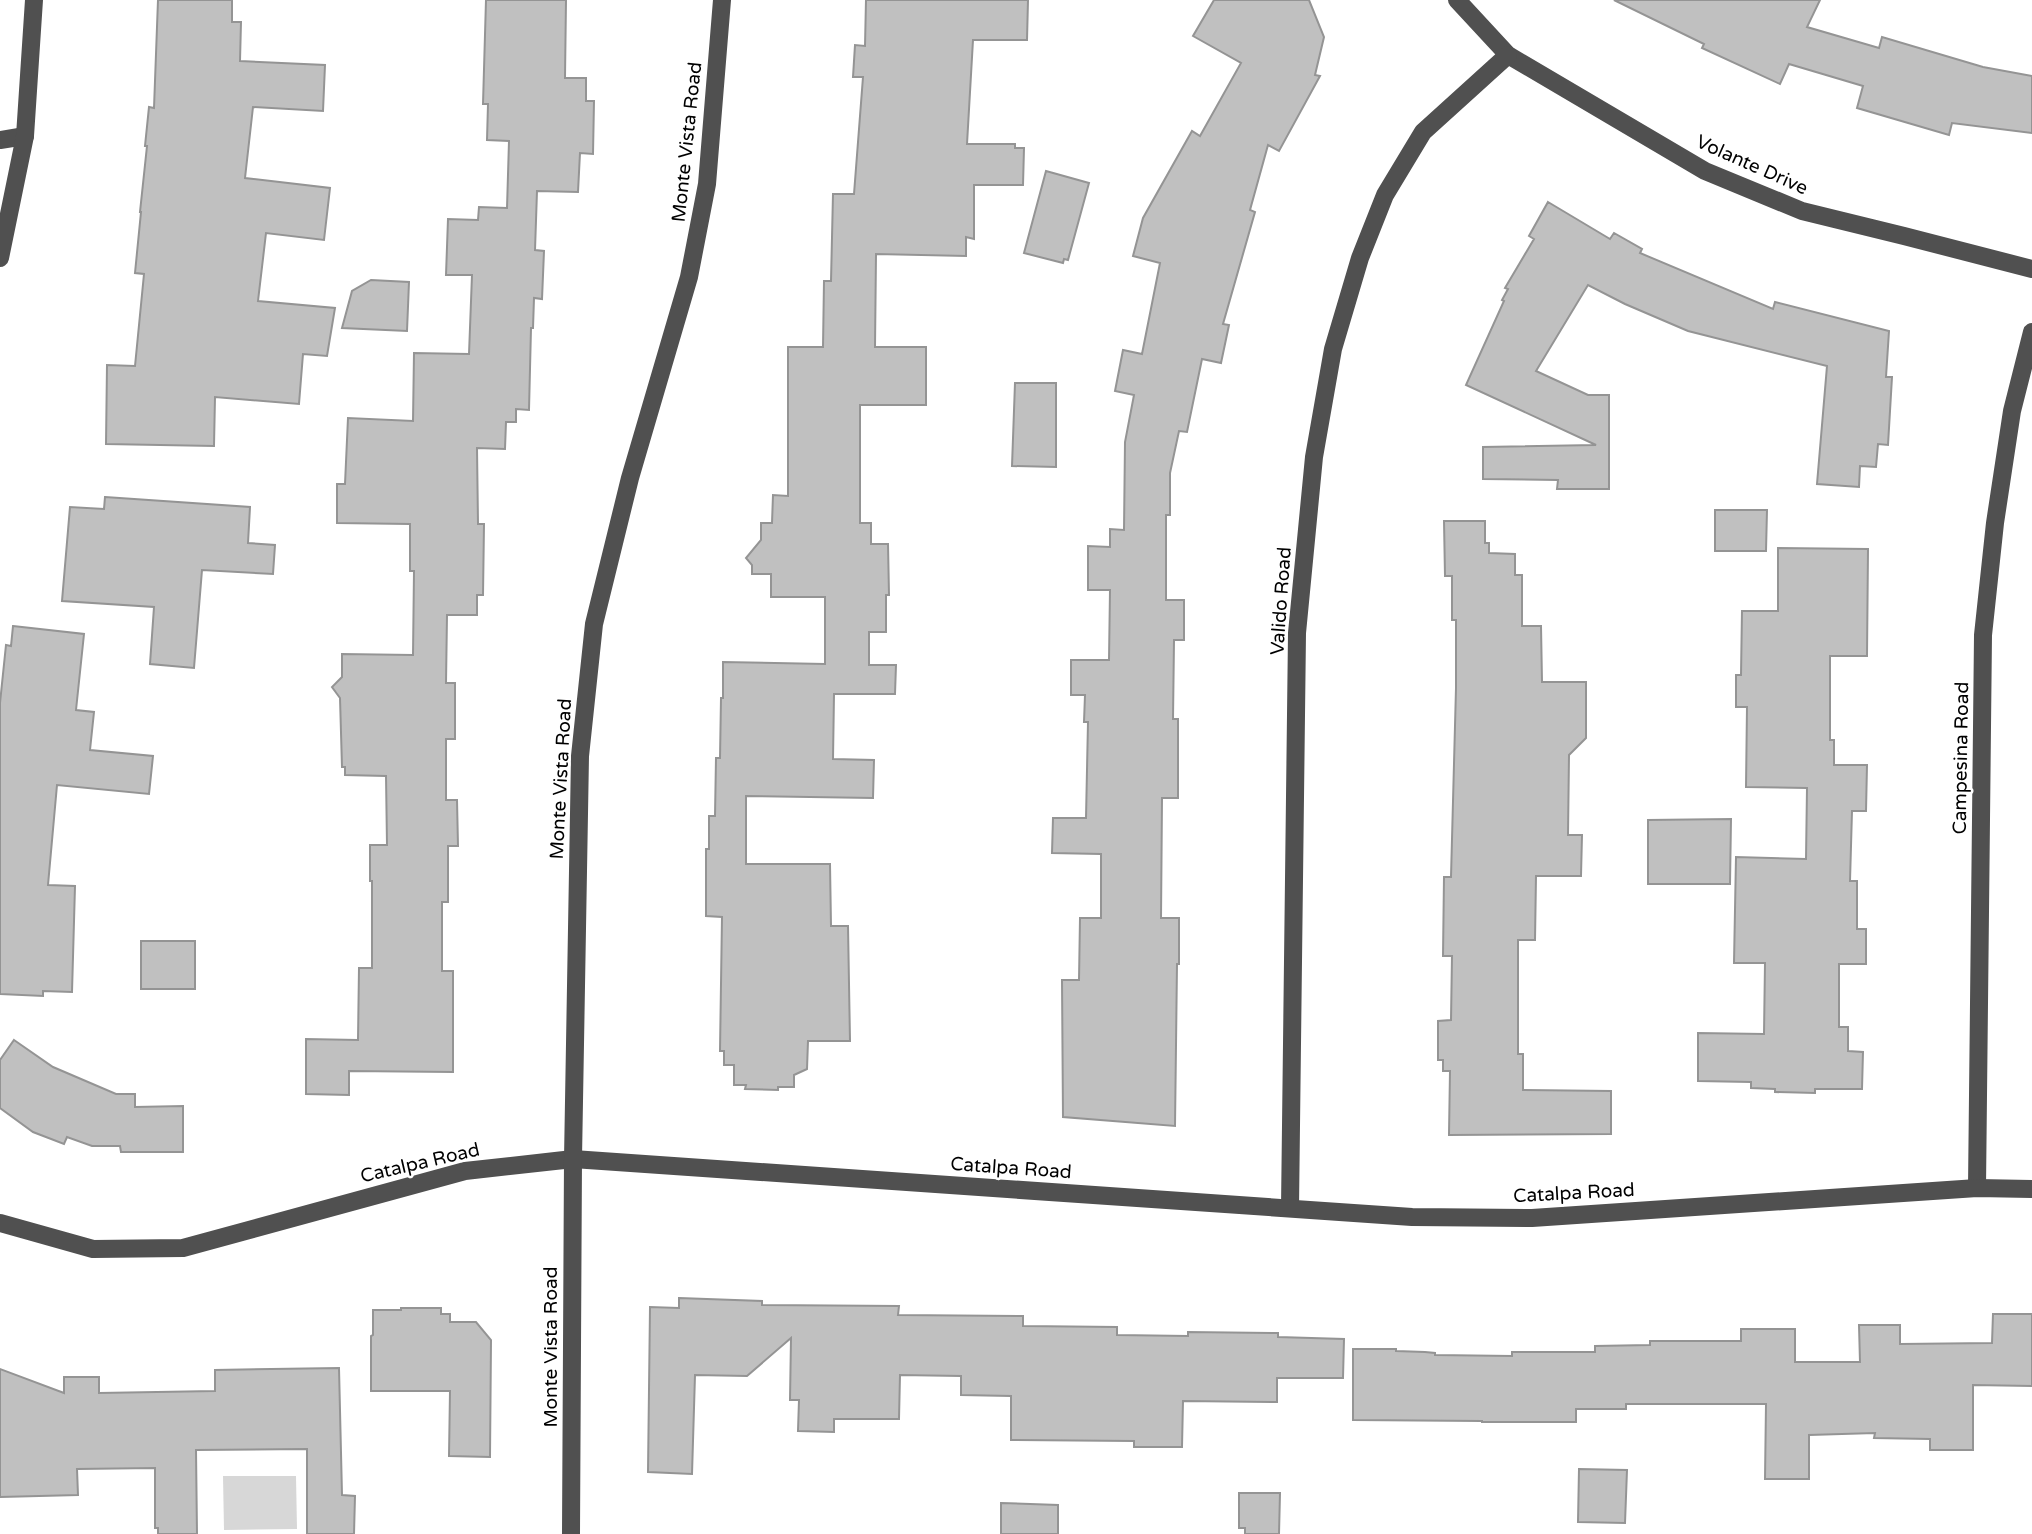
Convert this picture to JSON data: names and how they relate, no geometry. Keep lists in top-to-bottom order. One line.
{"streets":{"street":["Monte Vista Road","Volante Drive","Valido Road","Campesina Road","Catalpa Road"]},"crossings":[["Monte Vista Road","Catalpa Road"],["Volante Drive","Valido Road"],["Valido Road","Catalpa Road"],["Campesina Road","Catalpa Road"]]}
